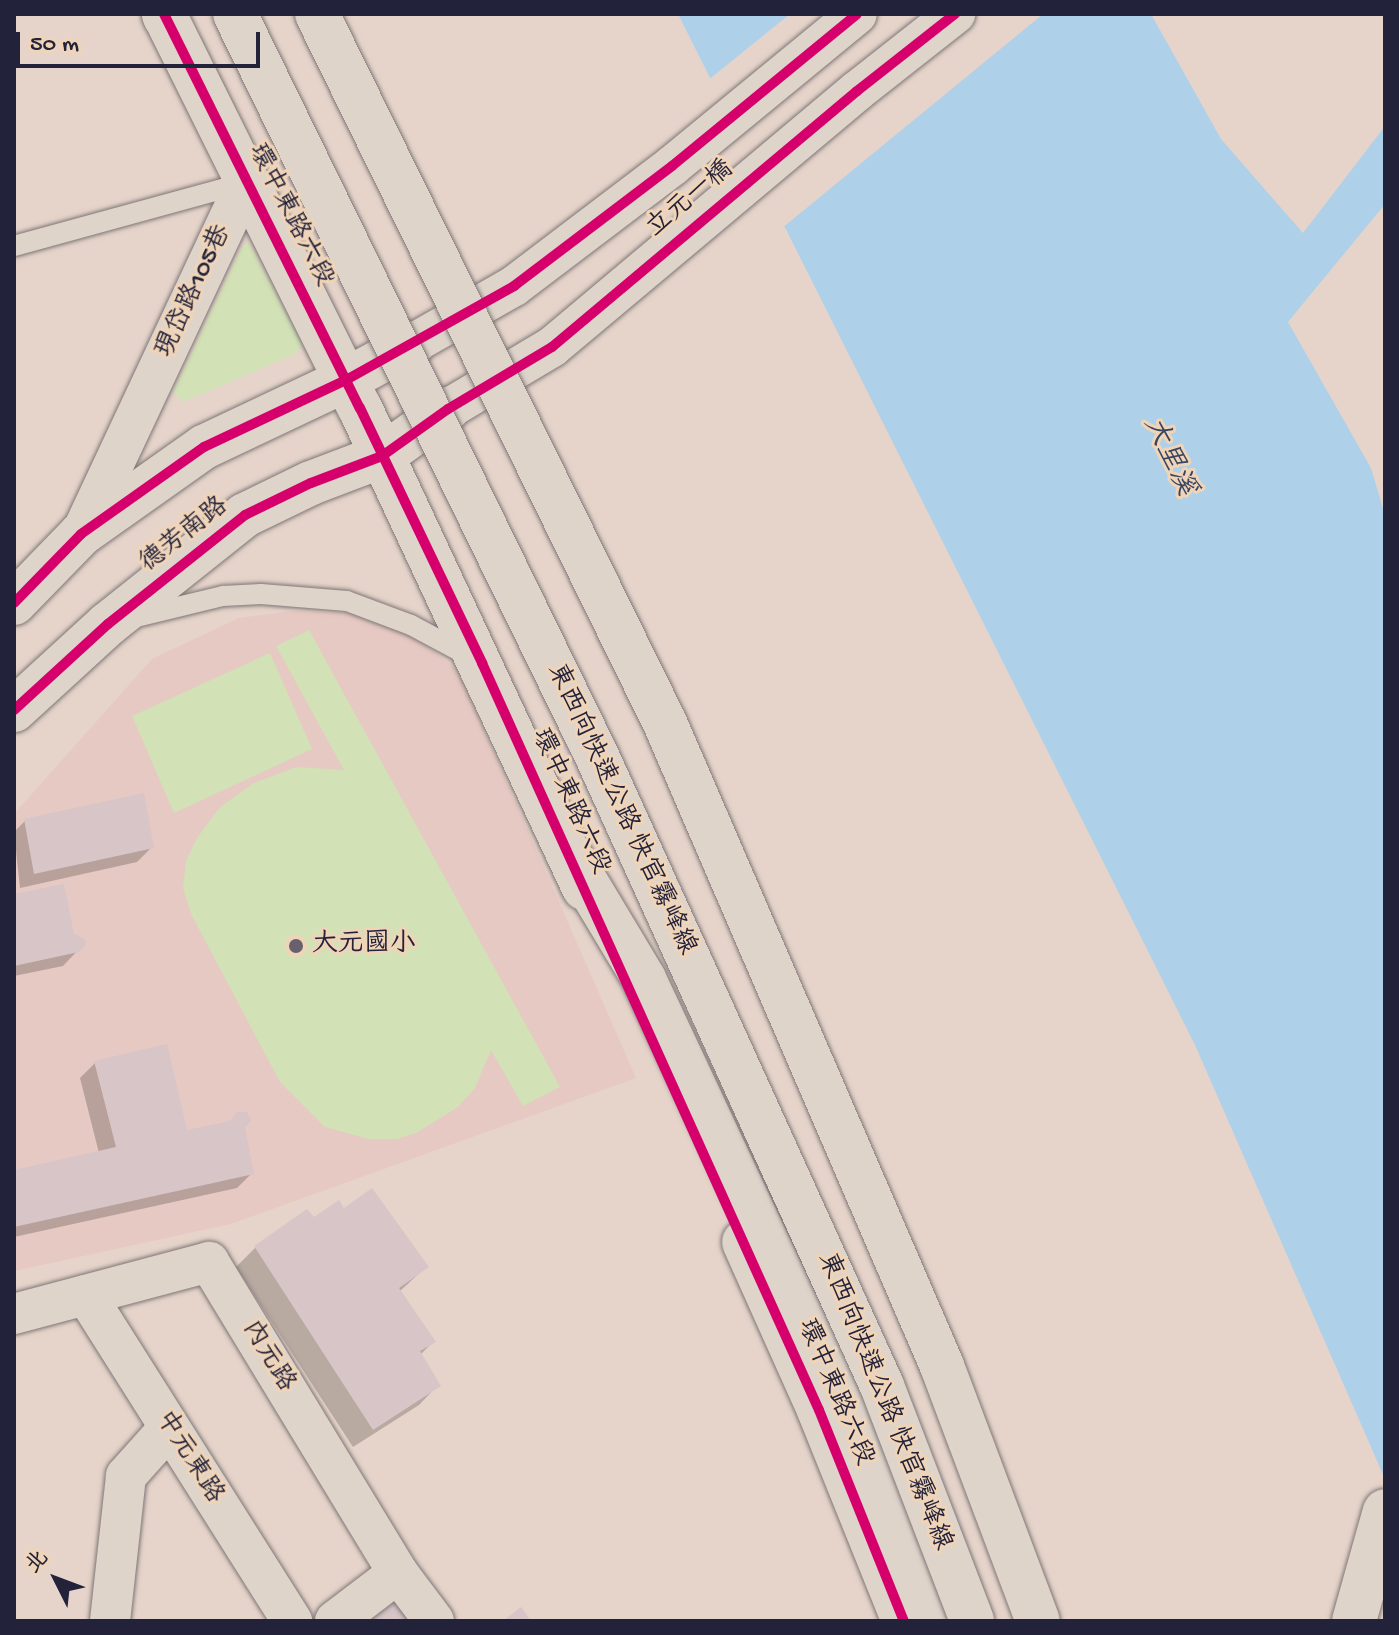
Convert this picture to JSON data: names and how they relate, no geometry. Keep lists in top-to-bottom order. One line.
{"streets":{"main road":["環中東路六段","德芳南路","東西向快速公路 快官霧峰線"],"street":["立元一橋","現岱路105巷","內元路","中元東路"]},"crossings":[["立元一橋","環中東路六段"],["立元一橋","德芳南路"],["環中東路六段","現岱路105巷"],["環中東路六段","德芳南路"],["內元路","中元東路"]],"water":["大里溪"],"places":["大元國小"],"scale_bar":"50 m","north":"top left"}
